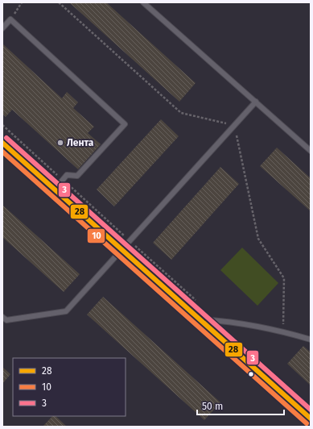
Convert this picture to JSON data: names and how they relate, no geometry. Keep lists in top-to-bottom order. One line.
{"places":["Лента"],"lines":["transit line 3","transit line 28","transit line 10"],"legend":["28","10","3"],"scale_bar":"50 m"}
